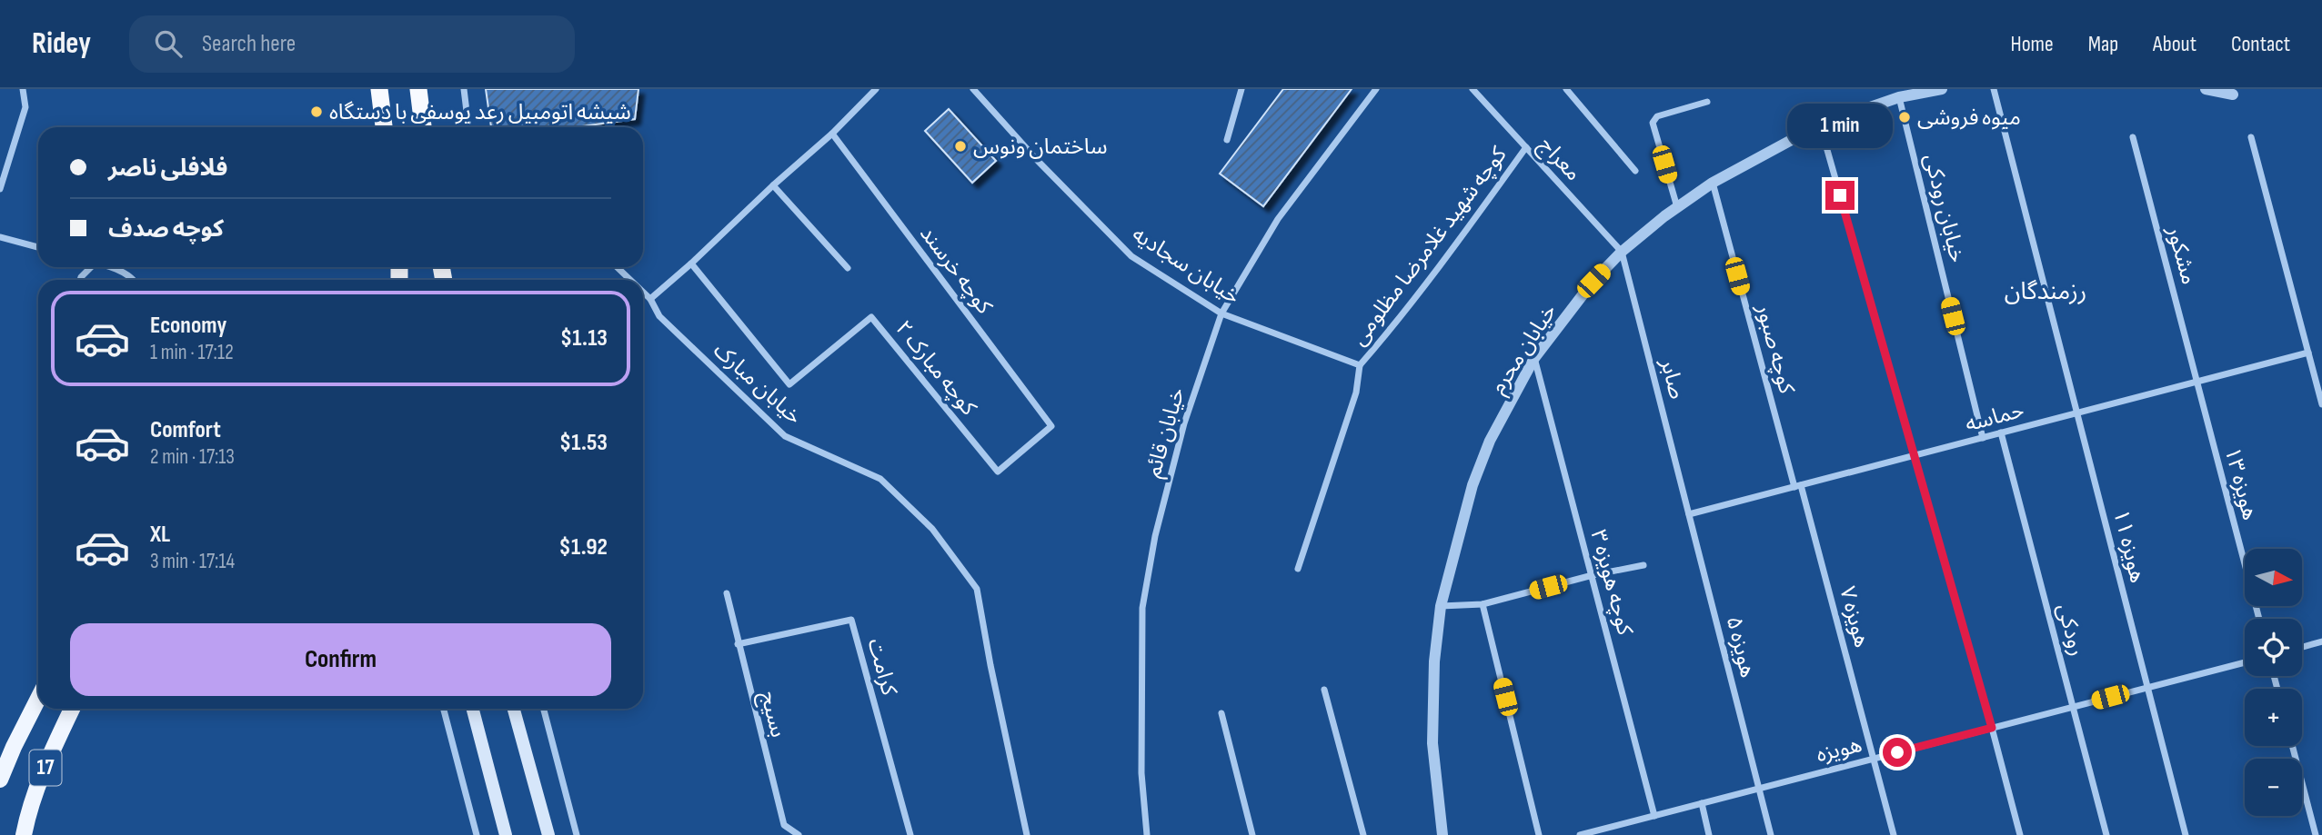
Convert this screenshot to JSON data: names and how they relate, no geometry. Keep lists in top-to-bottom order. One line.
{"streets":{"main road":["17"],"street":["معراج","خیابان رودکی","کوچه شهید غلامرضا مظلومی","مشکور","خیابان سجادیه","کوچه خرسند","خیابان محرم","کوچه صبور","کوچه مبارک ۲","صابر","خیابان مبارک","حماسه","خیابان قائم","هویزه ۱۳","هویزه ۱۱","کوچه هویزه ۳","هویزه ۷","رودکی","هویزه ۵","کرامت","بسیج","هویزه"]},"crossings":[["معراج","کوچه شهید غلامرضا مظلومی"],["معراج","خیابان محرم"],["معراج","صابر"],["خیابان رودکی","خیابان محرم"],["خیابان رودکی","حماسه"],["کوچه شهید غلامرضا مظلومی","خیابان سجادیه"],["مشکور","حماسه"],["مشکور","هویزه ۱۳"],["خیابان سجادیه","خیابان قائم"],["کوچه خرسند","کوچه مبارک ۲"],["خیابان محرم","کوچه صبور"],["خیابان محرم","صابر"],["خیابان محرم","کوچه هویزه ۳"],["کوچه صبور","حماسه"],["کوچه صبور","هویزه ۷"],["صابر","حماسه"],["صابر","هویزه ۵"],["حماسه","هویزه ۱۳"],["حماسه","هویزه ۱۱"],["حماسه","هویزه ۷"],["حماسه","رودکی"],["حماسه","هویزه ۵"],["هویزه ۱۱","هویزه"],["کوچه هویزه ۳","هویزه"],["هویزه ۷","هویزه"],["رودکی","هویزه"],["هویزه ۵","هویزه"],["کرامت","بسیج"]],"districts":["رزمندگان"],"places":["شیشه اتومبیل رعد یوسفی با دستگاه","میوه فروشی","ساختمان ونوس"],"north":"right","page":{"header":"Ridey","search":"Search here","nav":["Home","Map","About","Contact"],"bubble":"1 min","banner":["فلافلی ناصر","کوچه صدف"],"list":[{"name":"Economy","note":"1 min · 17:12","value":"$1.13"},{"name":"Comfort","note":"2 min · 17:13","value":"$1.53"},{"name":"XL","note":"3 min · 17:14","value":"$1.92"}],"map_buttons":["+","−"],"buttons":"Confirm"}}
